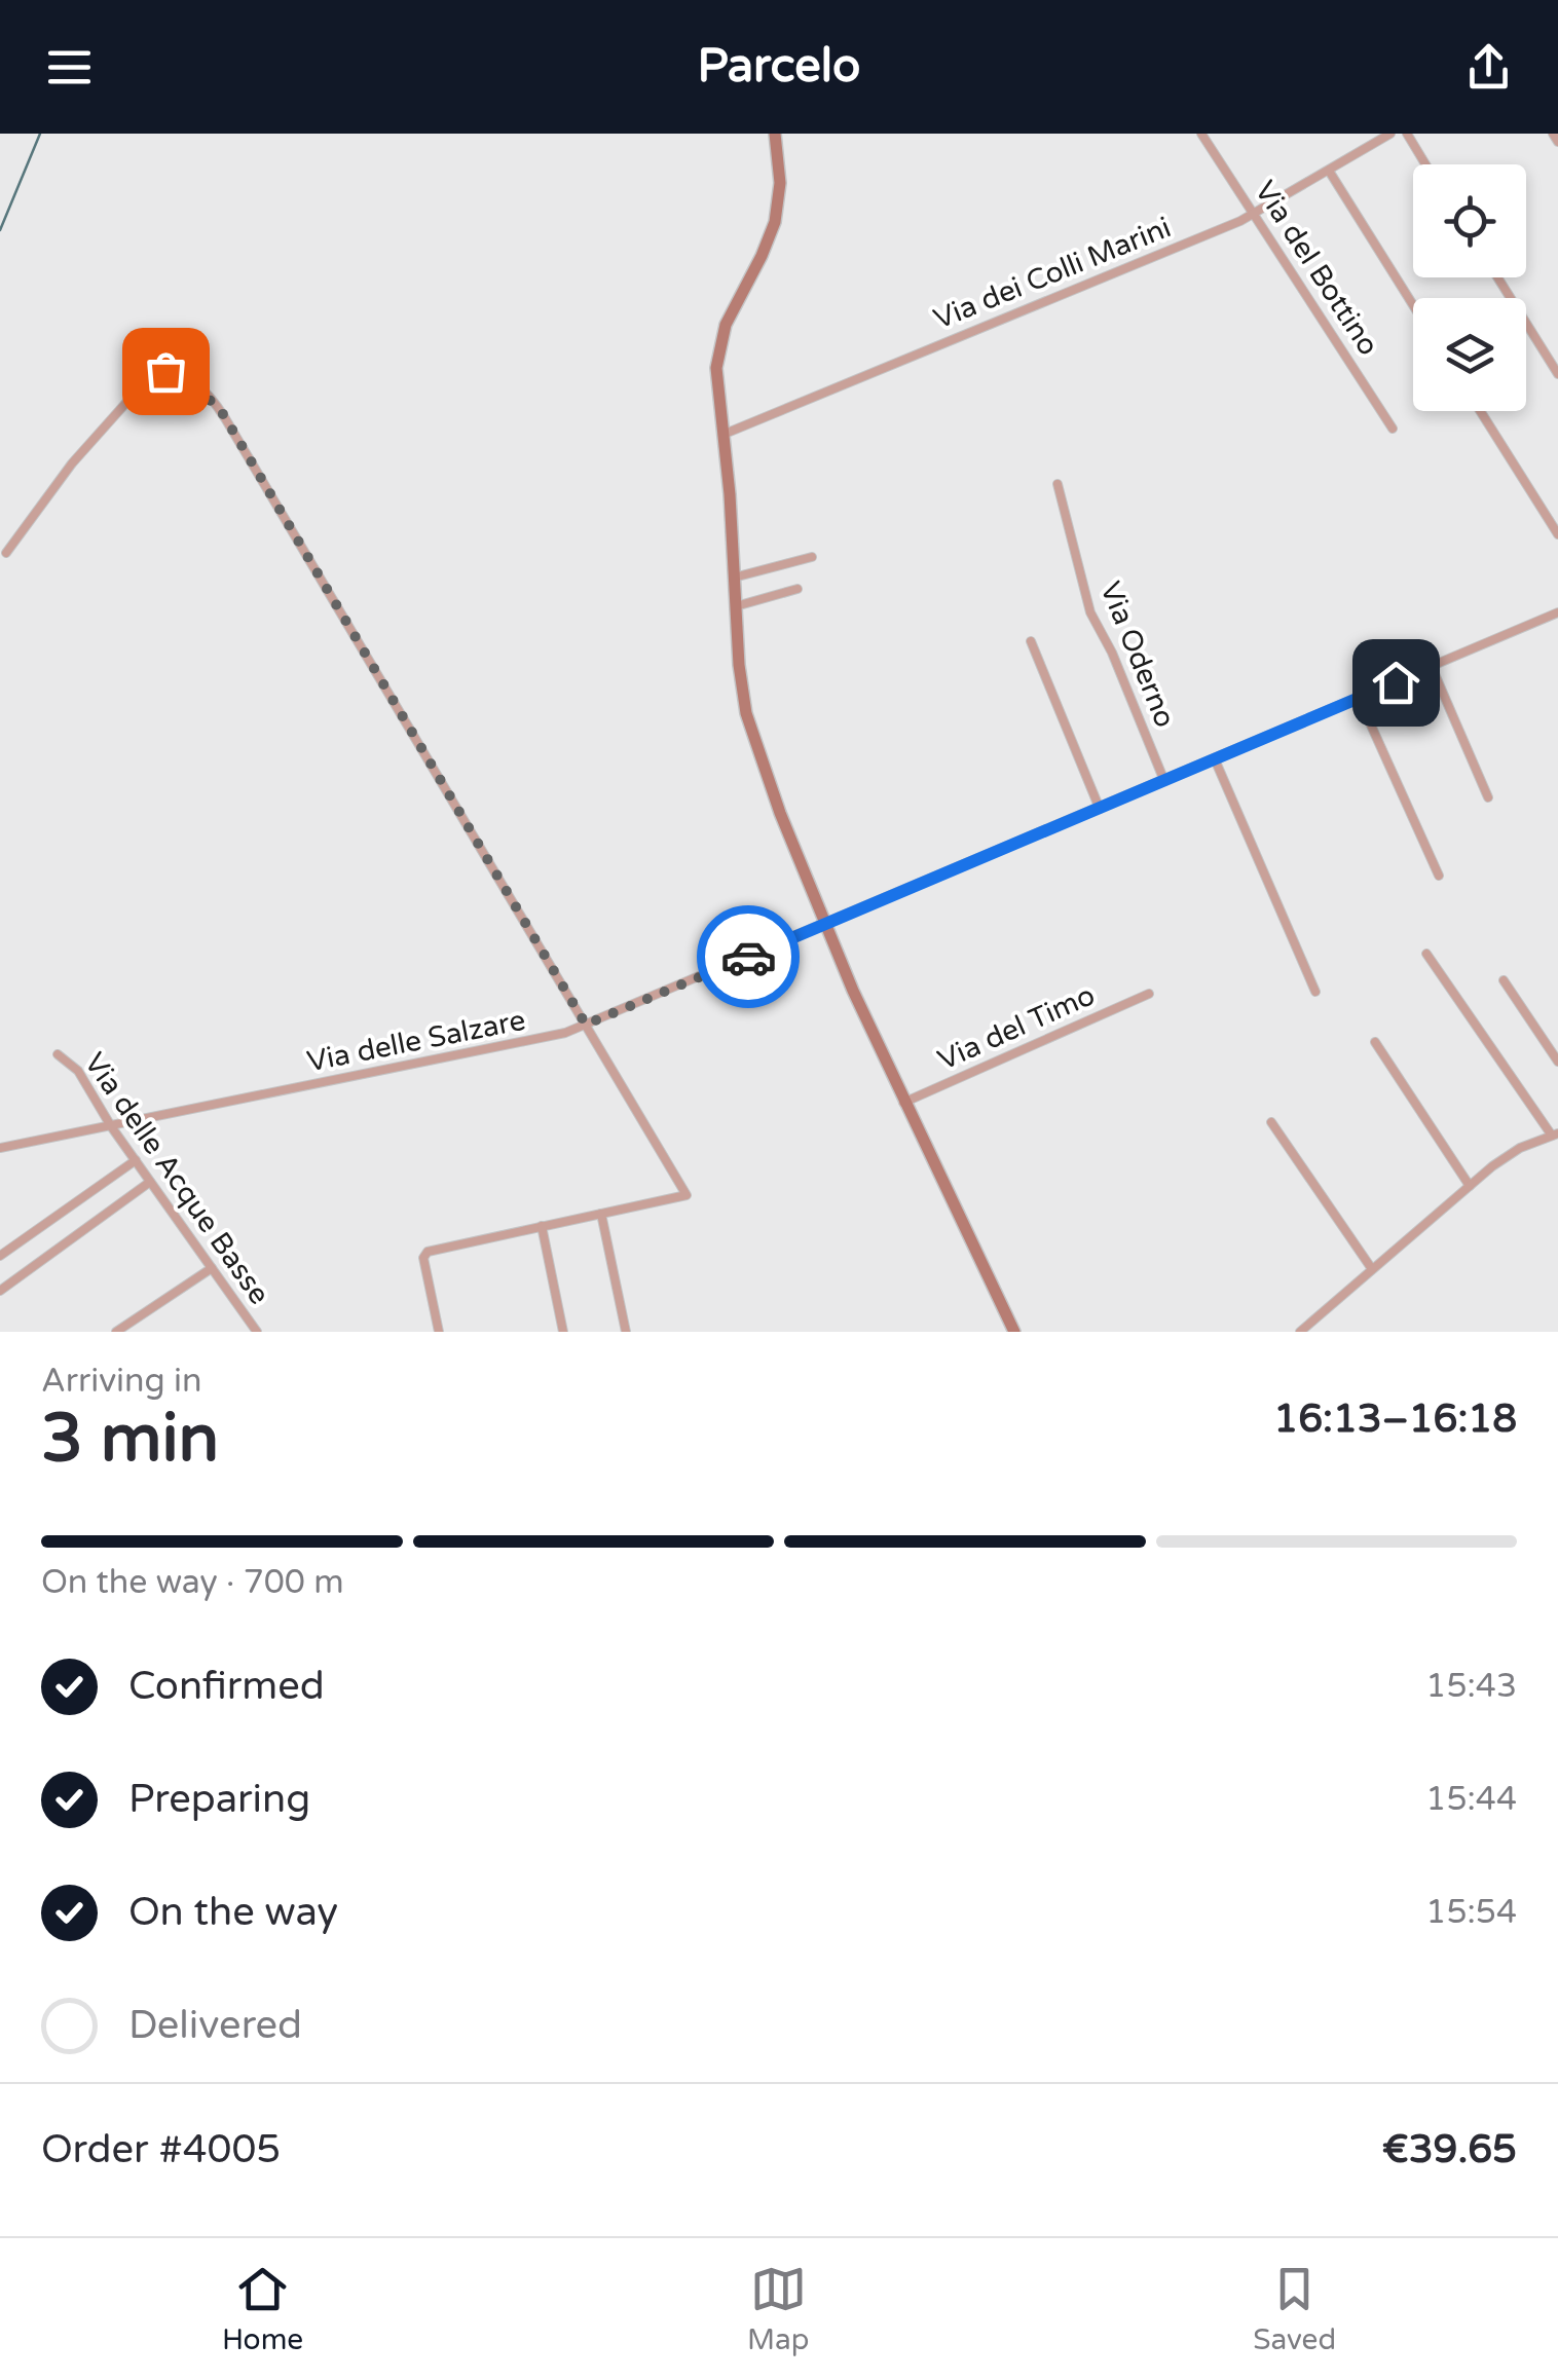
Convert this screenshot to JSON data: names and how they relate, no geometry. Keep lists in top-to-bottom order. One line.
{"streets":{"street":["Via del Bottino","Via dei Colli Marini","Via Oderno","Via del Timo","Via delle Salzare","Via delle Acque Basse"]},"crossings":[["Via del Bottino","Via dei Colli Marini"],["Via Oderno","Via delle Salzare"],["Via delle Salzare","Via delle Acque Basse"]],"page":{"header":"Parcelo","heading":["3 min","Arriving in","16:13–16:18"],"panel":["Order #4005","€39.65"],"bar":"On the way · 700 m","list":[["Confirmed","15:43"],["Preparing","15:44"],["On the way","15:54"],"Delivered"],"tabs":["Home","Map","Saved"]}}
